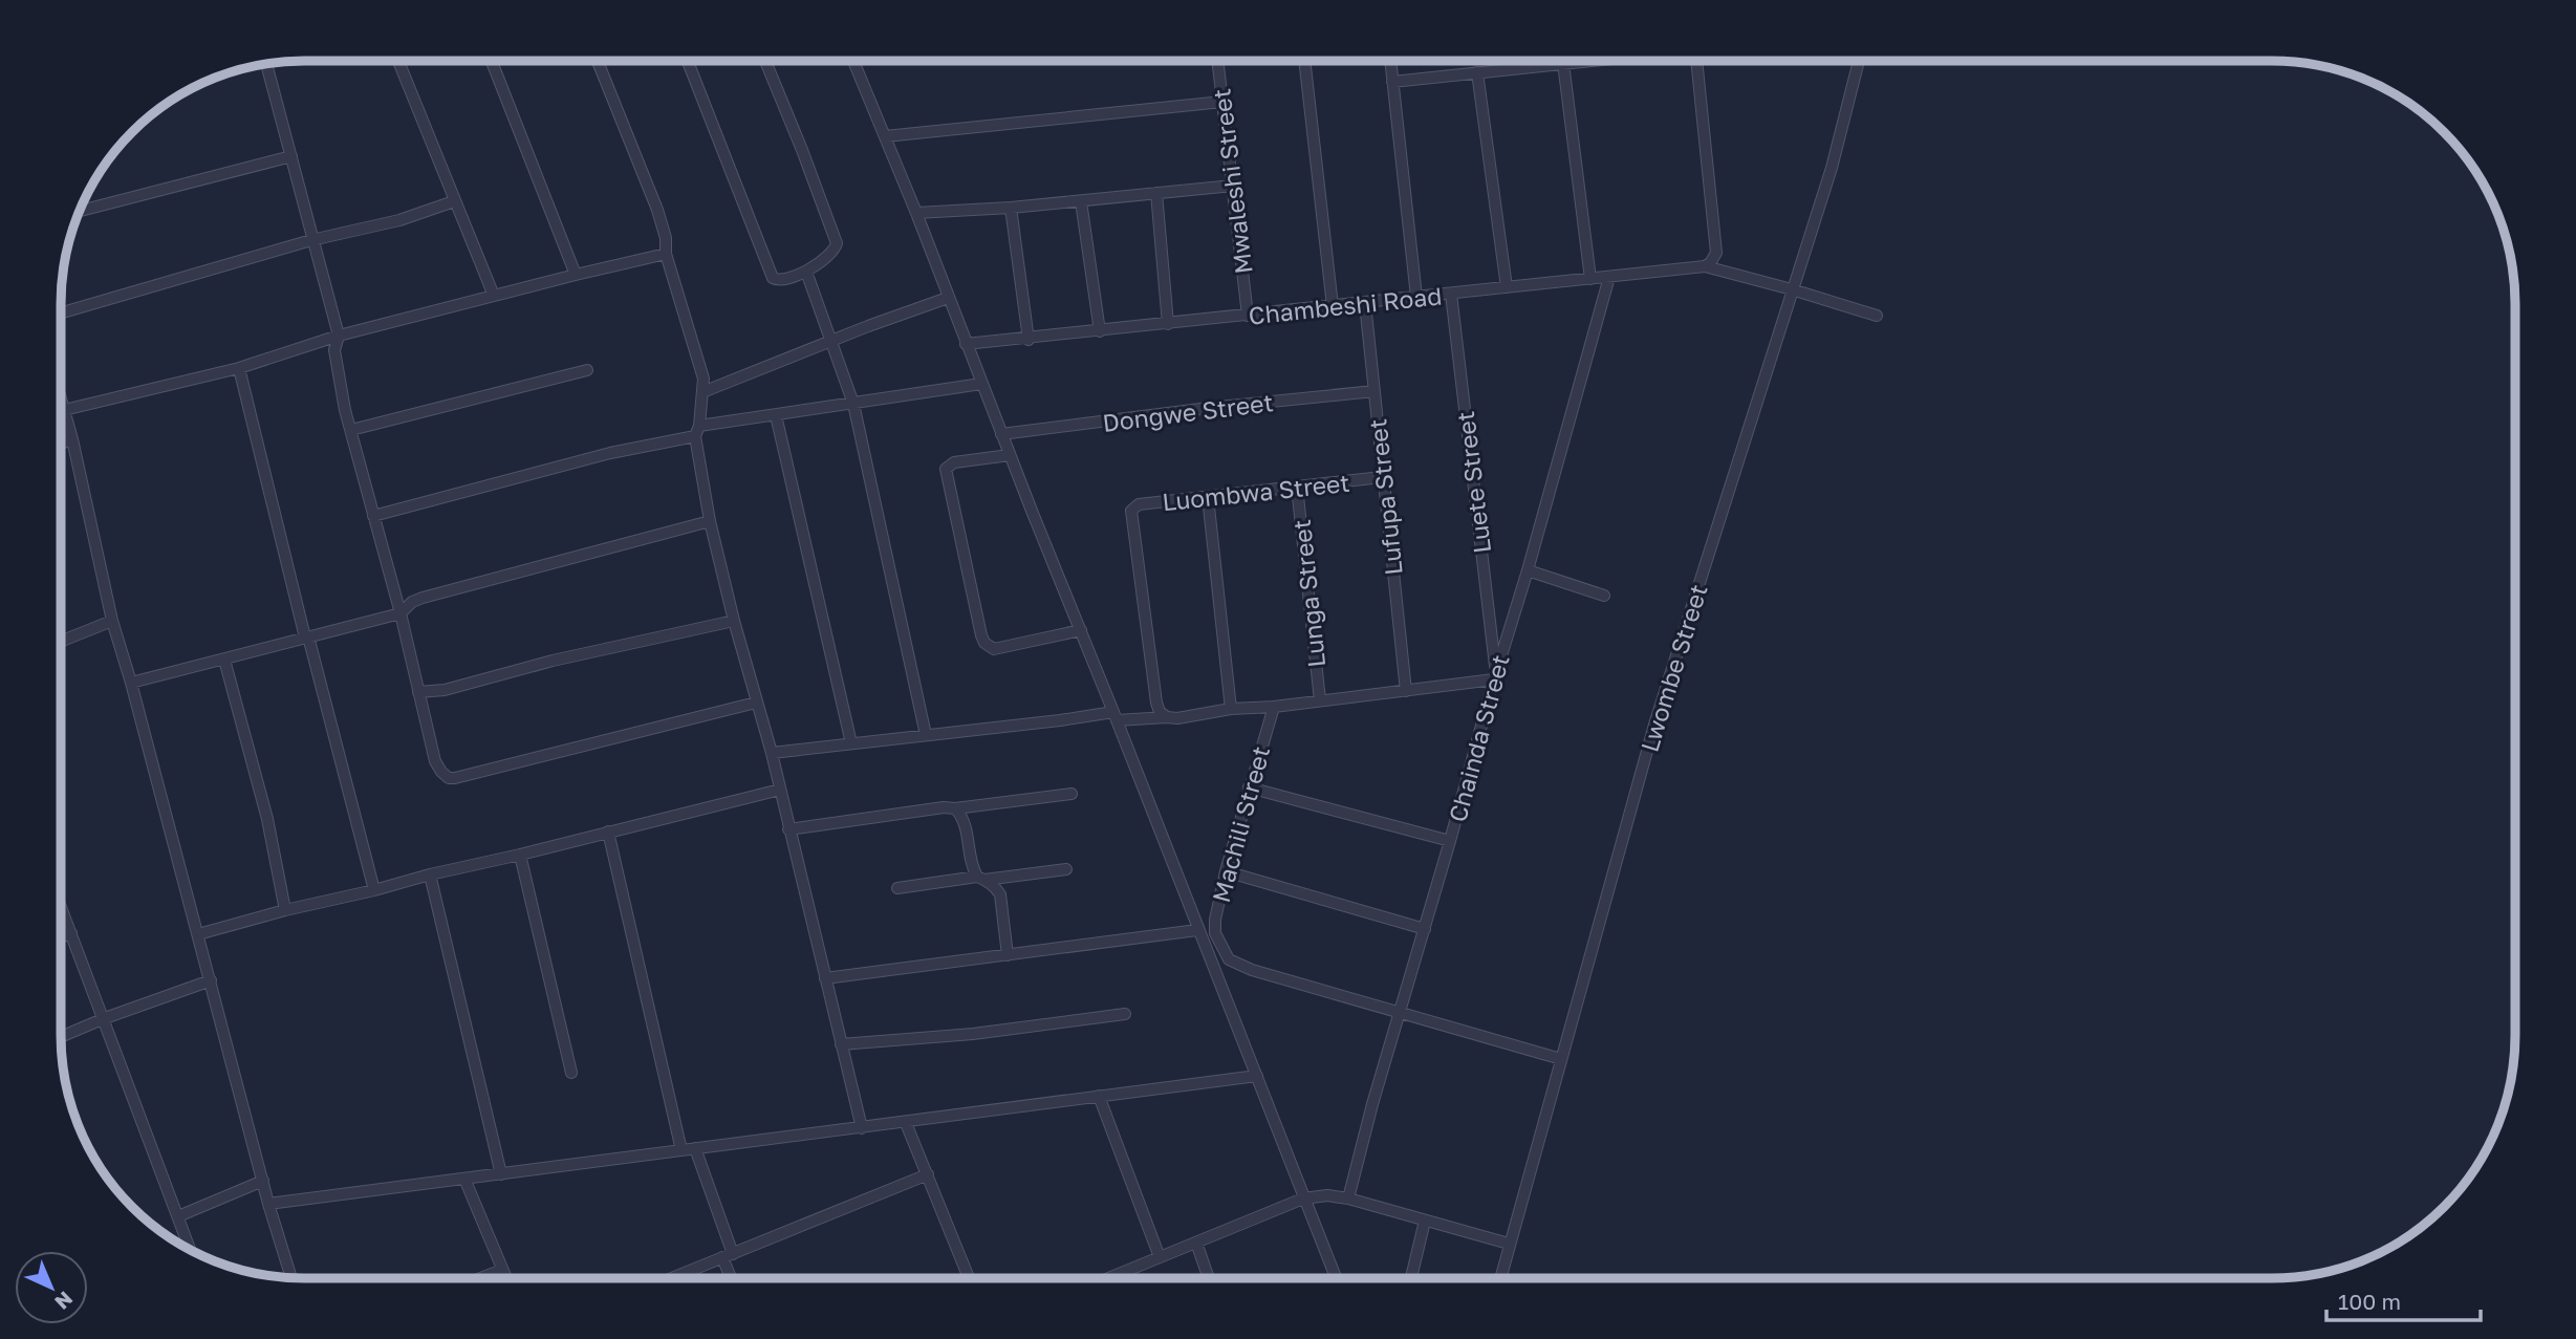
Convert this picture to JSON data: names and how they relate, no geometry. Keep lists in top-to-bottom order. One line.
{"streets":{"street":["Mwaleshi Street","Chambeshi Road","Dongwe Street","Luete Street","Luombwa Street","Lufupa Street","Lunga Street","Lwombe Street","Chainda Street","Machili Street"]},"crossings":[["Mwaleshi Street","Chambeshi Road"],["Chambeshi Road","Luete Street"],["Chambeshi Road","Lufupa Street"],["Chambeshi Road","Chainda Street"],["Dongwe Street","Lufupa Street"],["Luete Street","Chainda Street"],["Luombwa Street","Lufupa Street"],["Luombwa Street","Lunga Street"]],"scale_bar":"100 m","north":"bottom right"}
